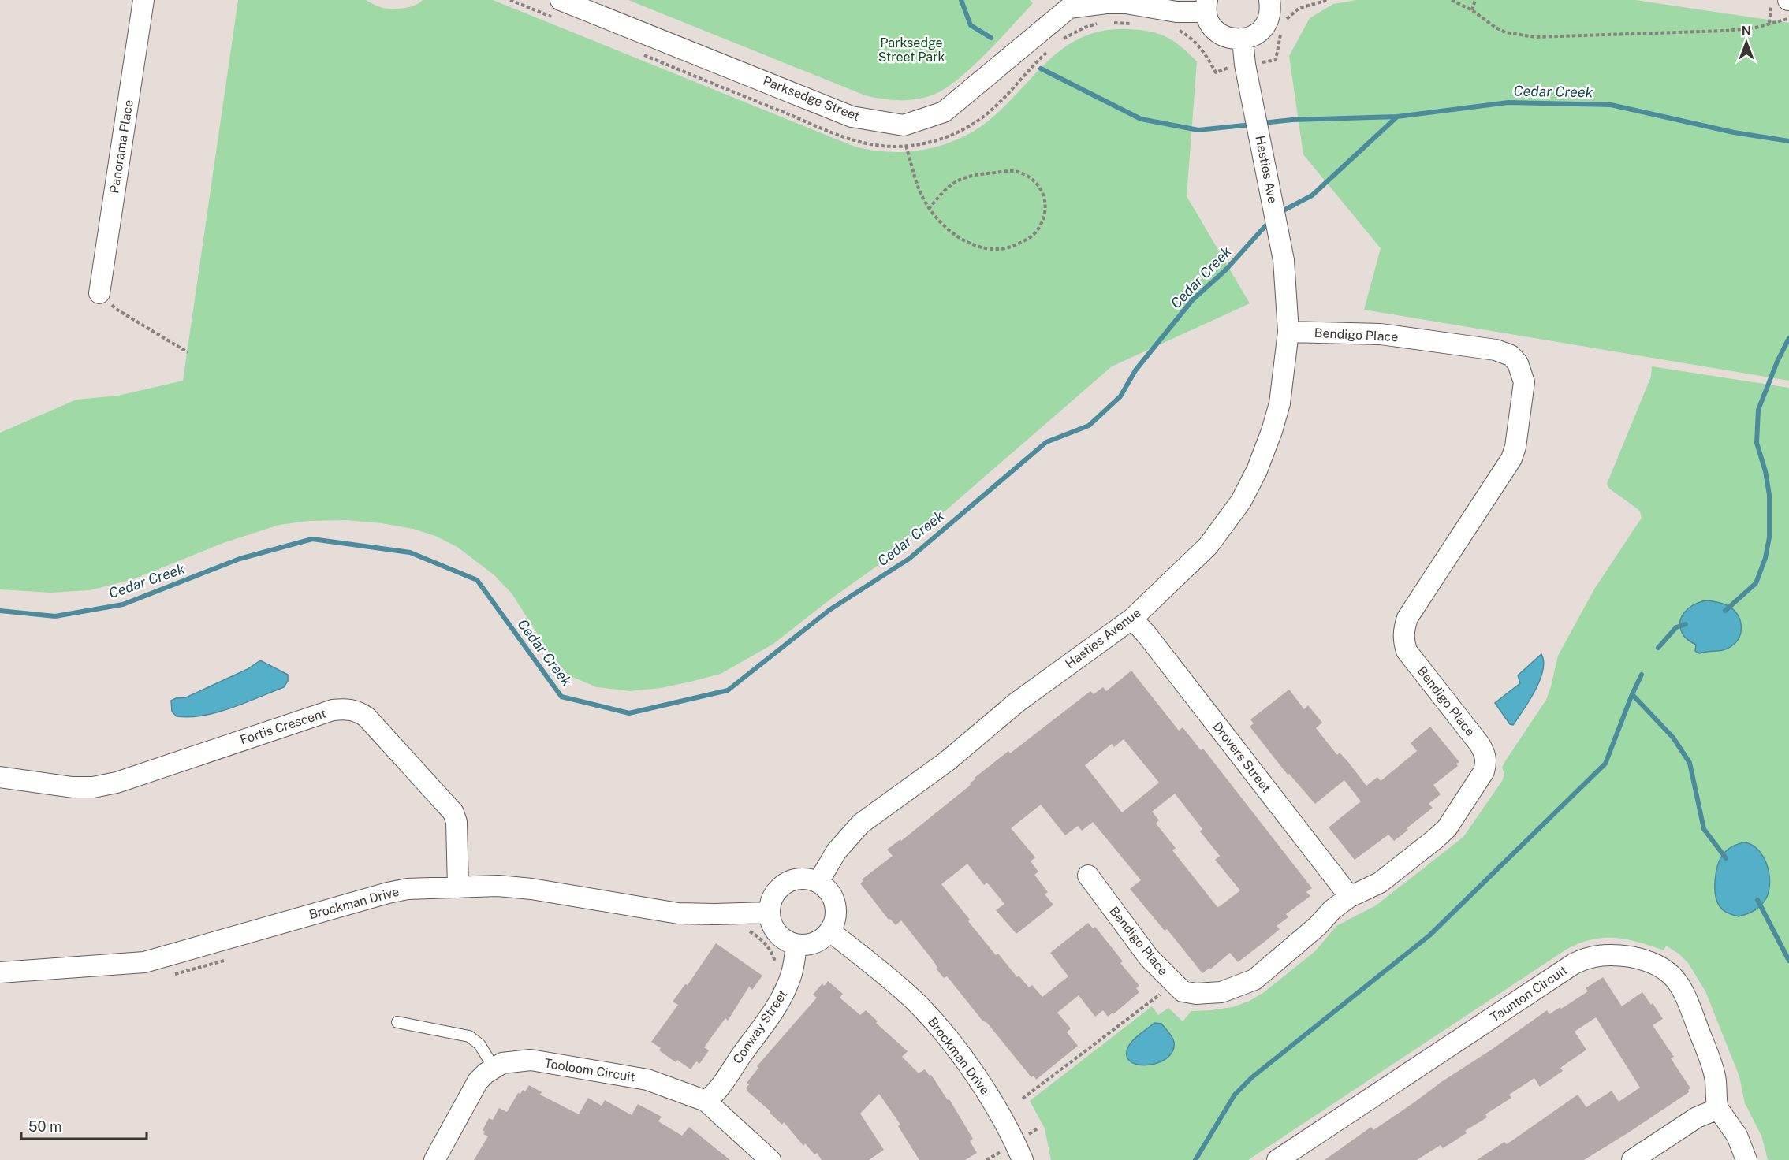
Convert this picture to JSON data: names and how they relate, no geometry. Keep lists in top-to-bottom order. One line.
{"streets":{"street":["Parksedge Street","Panorama Place","Hasties Ave","Bendigo Place","Hasties Avenue","Fortis Crescent","Drovers Street","Brockman Drive","Taunton Circuit","Conway Street","Tooloom Circuit"]},"crossings":[["Hasties Ave","Hasties Avenue"],["Bendigo Place","Hasties Avenue"],["Bendigo Place","Drovers Street"],["Hasties Avenue","Drovers Street"],["Hasties Avenue","Brockman Drive"],["Hasties Avenue","Conway Street"],["Fortis Crescent","Brockman Drive"],["Brockman Drive","Conway Street"],["Conway Street","Tooloom Circuit"]],"water":["Cedar Creek"],"parks":["Parksedge Street Park"],"scale_bar":"50 m","north":"top"}
